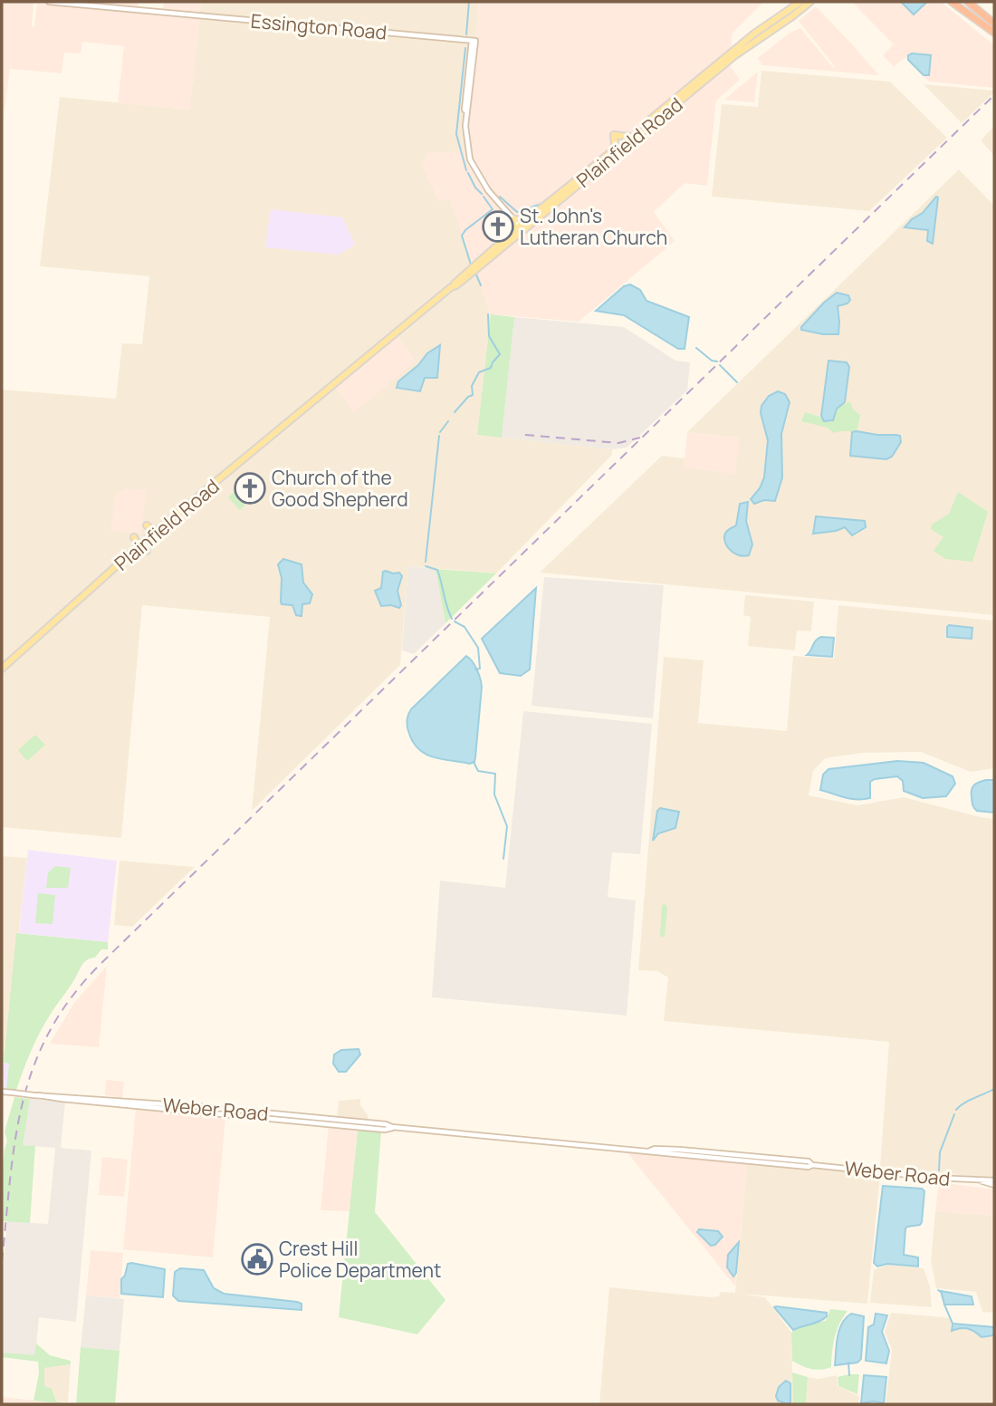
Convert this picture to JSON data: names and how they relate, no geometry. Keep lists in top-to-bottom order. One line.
{"streets":{"main road":["Essington Road","Plainfield Road","Weber Road"]},"places":{"church":["St. John's Lutheran Church","Church of the Good Shepherd"],"public building":["Crest Hill Police Department"]}}
